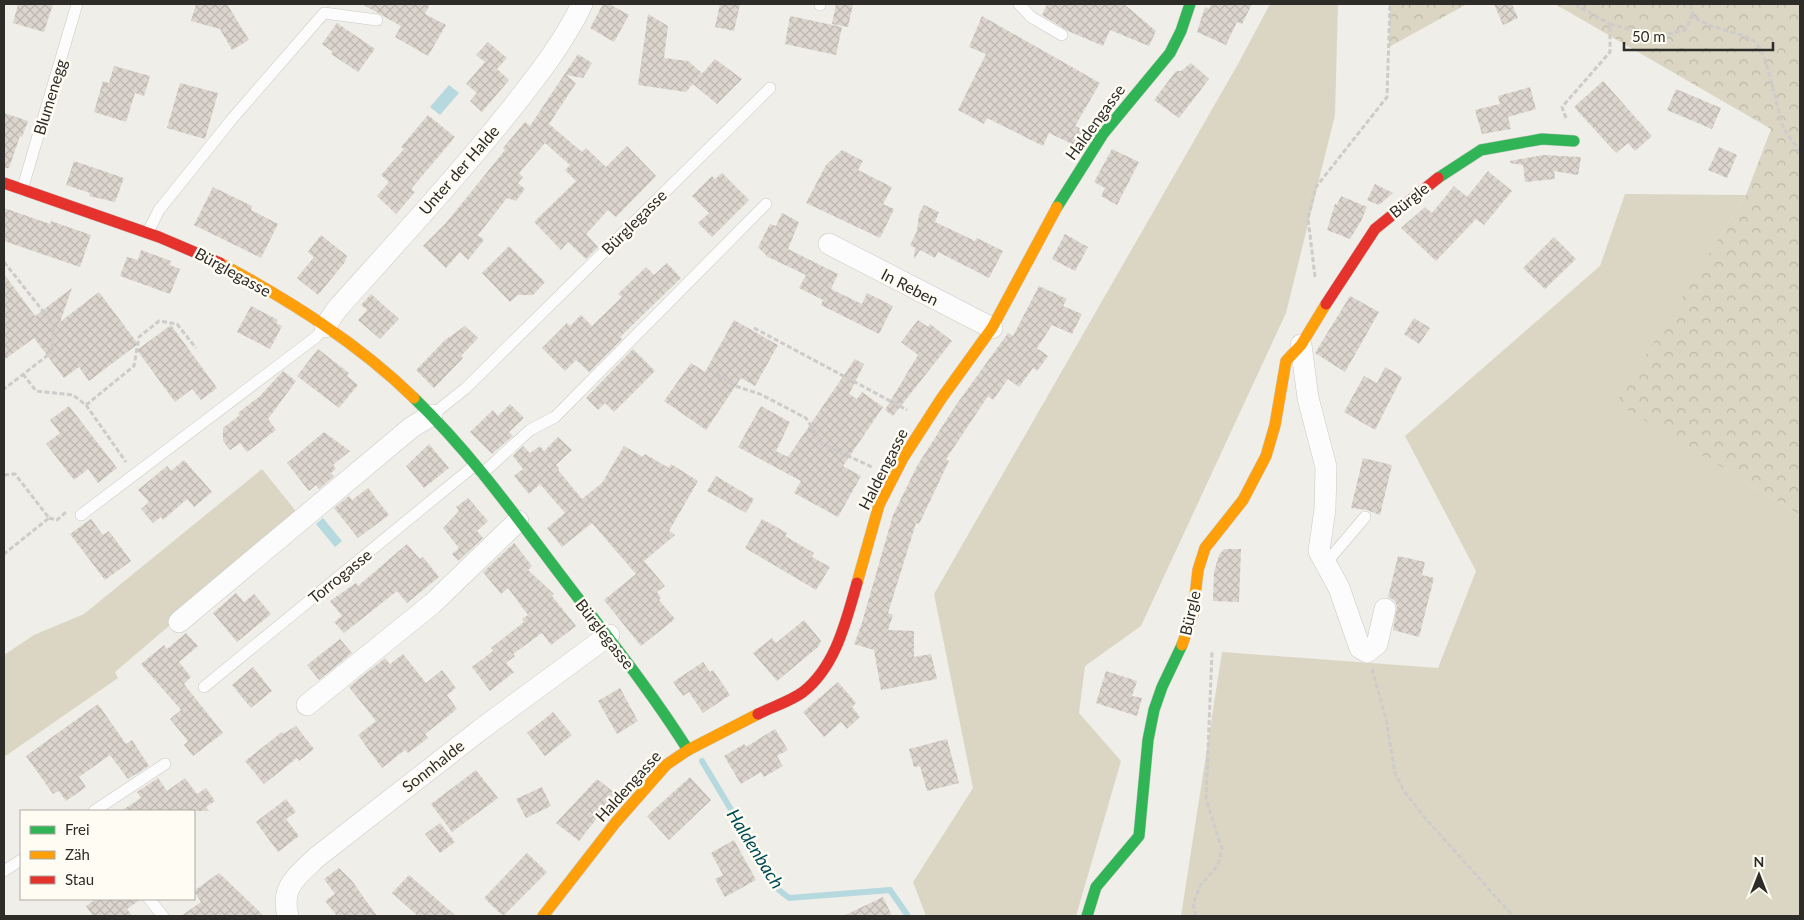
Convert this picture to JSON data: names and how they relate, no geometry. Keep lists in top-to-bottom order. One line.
{"streets":{"street":["Haldengasse","Unter der Halde","Bürgle","Bürglegasse","In Reben","Sonnhalde"],"lane":["Blumenegg","Torrogasse"]},"crossings":[["Blumenegg","Bürglegasse"],["Haldengasse","Bürglegasse"],["Haldengasse","In Reben"],["Unter der Halde","Bürglegasse"],["Bürglegasse","Torrogasse"],["Bürglegasse","Sonnhalde"]],"water":["Haldenbach"],"legend":["Frei","Zäh","Stau"],"scale_bar":"50 m","north":"top"}
